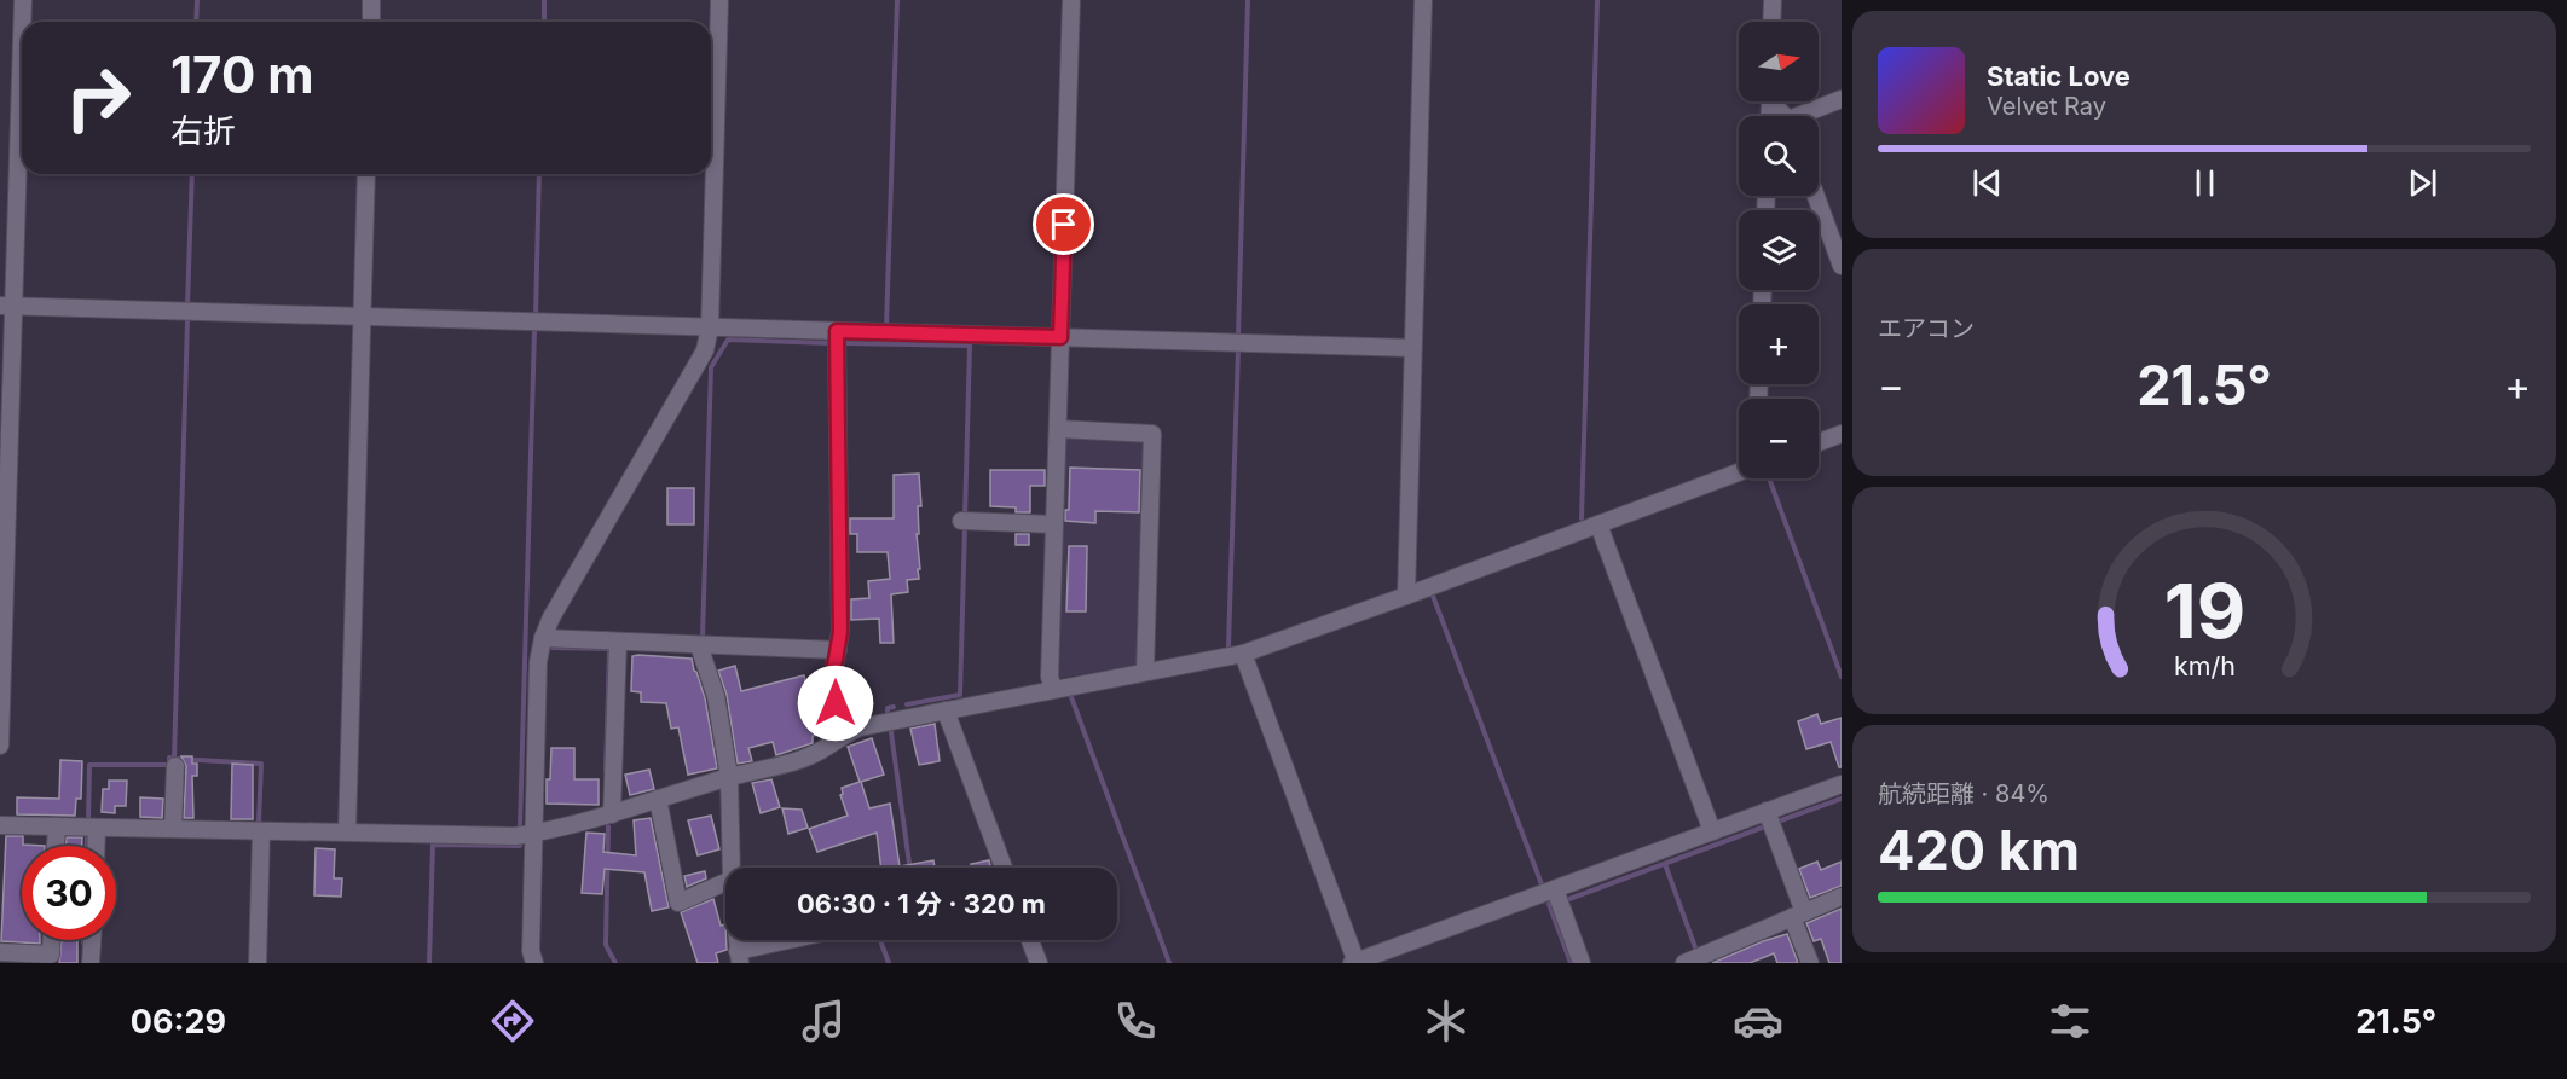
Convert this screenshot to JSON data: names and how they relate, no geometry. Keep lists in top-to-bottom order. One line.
{"north":"right","page":{"map_buttons":["+","−"],"turn":["170 m","右折"],"song":["Static Love","Velvet Ray"],"tile":["エアコン",["航続距離 · 84%","420 km"]],"heat":["−","21.5°","+"],"limit":"30","trip":"06:30 · 1 分 · 320 m","tabs":["06:29","21.5°"],"gauge":["19","km/h"]}}
